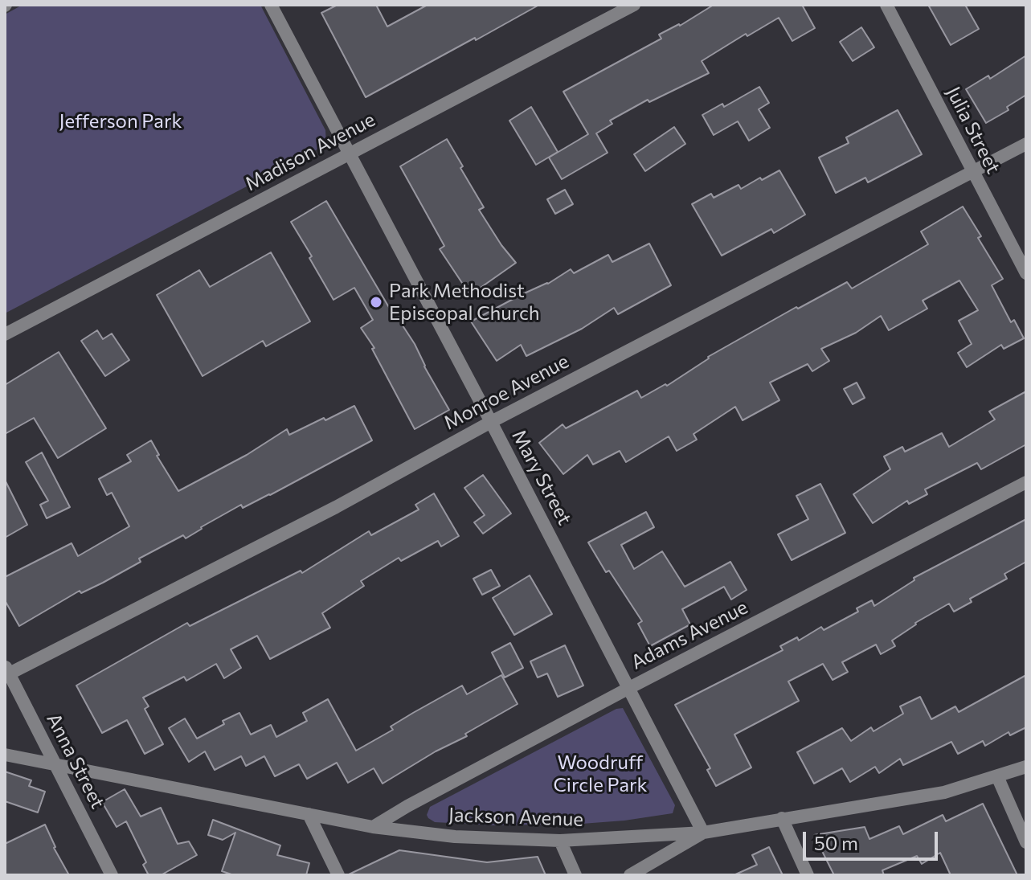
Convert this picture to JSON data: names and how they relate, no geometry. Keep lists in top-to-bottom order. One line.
{"streets":{"street":["Julia Street","Madison Avenue","Monroe Avenue","Mary Street","Adams Avenue","Anna Street","Jackson Avenue"]},"crossings":[["Julia Street","Monroe Avenue"],["Madison Avenue","Mary Street"],["Monroe Avenue","Mary Street"],["Monroe Avenue","Anna Street"],["Mary Street","Adams Avenue"],["Mary Street","Jackson Avenue"],["Adams Avenue","Jackson Avenue"],["Anna Street","Jackson Avenue"]],"parks":["Jefferson Park","Woodruff Circle Park"],"places":["Park Methodist Episcopal Church"],"scale_bar":"50 m"}
